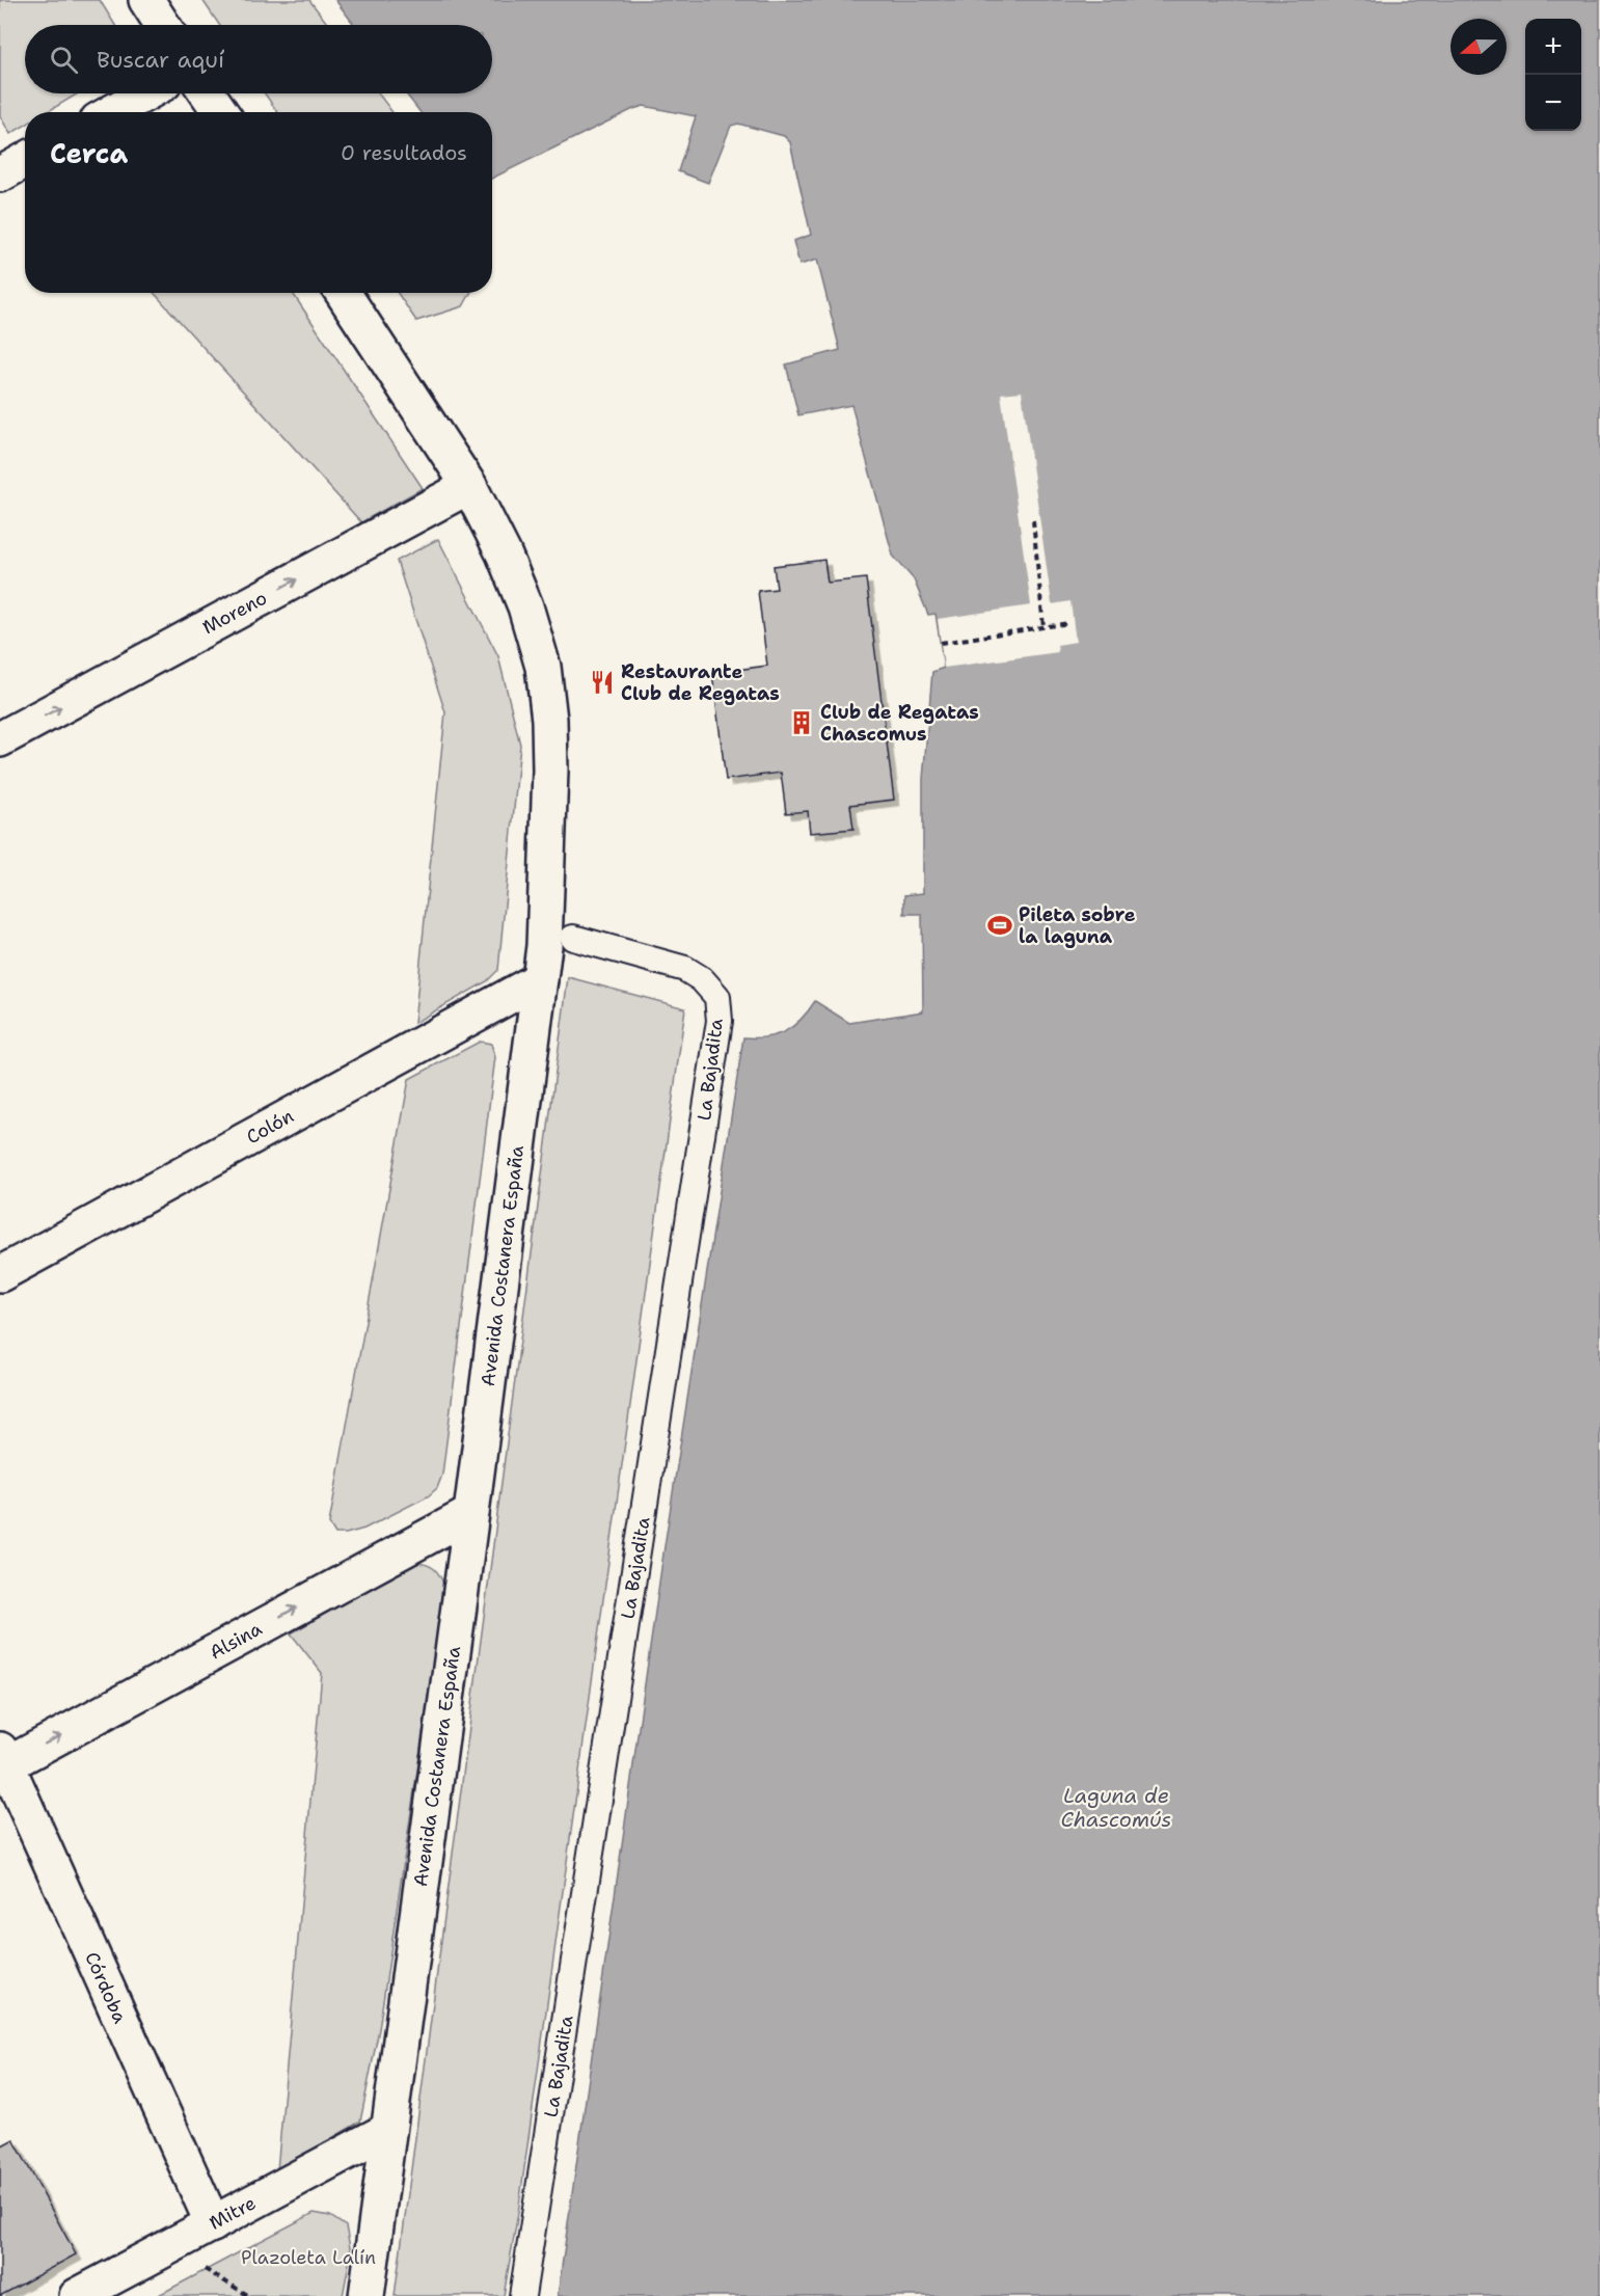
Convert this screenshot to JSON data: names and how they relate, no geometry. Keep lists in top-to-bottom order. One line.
{"streets":{"main road":["Moreno","Colón","Avenida Costanera España","Alsina","Córdoba","Mitre"],"street":["La Bajadita"]},"crossings":[["Moreno","Avenida Costanera España"],["Colón","Avenida Costanera España"],["Avenida Costanera España","Alsina"],["Avenida Costanera España","Mitre"],["Alsina","Córdoba"],["Córdoba","Mitre"]],"one_way":["Moreno","Alsina"],"water":["Laguna de Chascomús"],"parks":["Plazoleta Lalín"],"places":{"restaurant":["Restaurante Club de Regatas"],"building":["Club de Regatas Chascomus"],"sports":["Pileta sobre la laguna"]},"north":"left","page":{"map_buttons":["+","−"],"search":"Buscar aquí","heading":["Cerca","0 resultados"]}}
